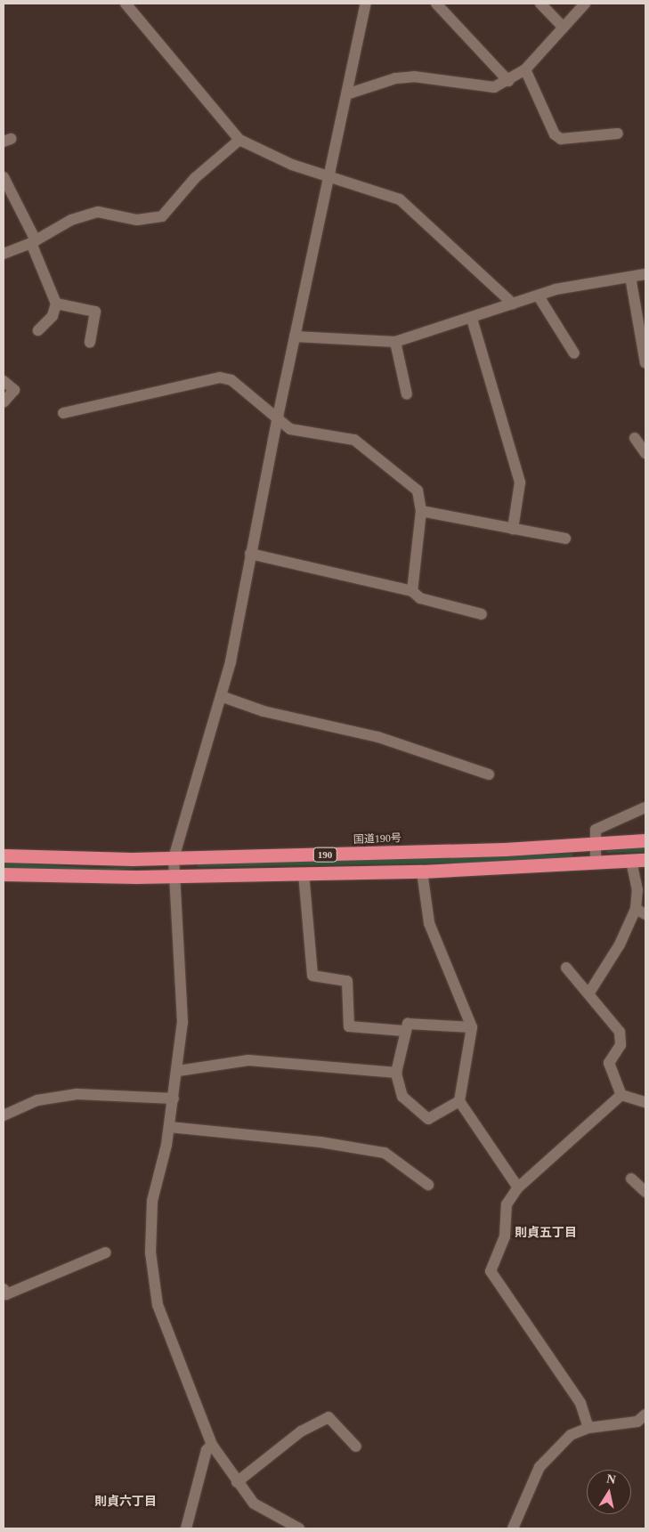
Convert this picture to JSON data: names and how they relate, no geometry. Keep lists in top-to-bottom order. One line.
{"streets":{"highway":["国道190号","190"]},"districts":["則貞五丁目","則貞六丁目"],"north":"top"}
